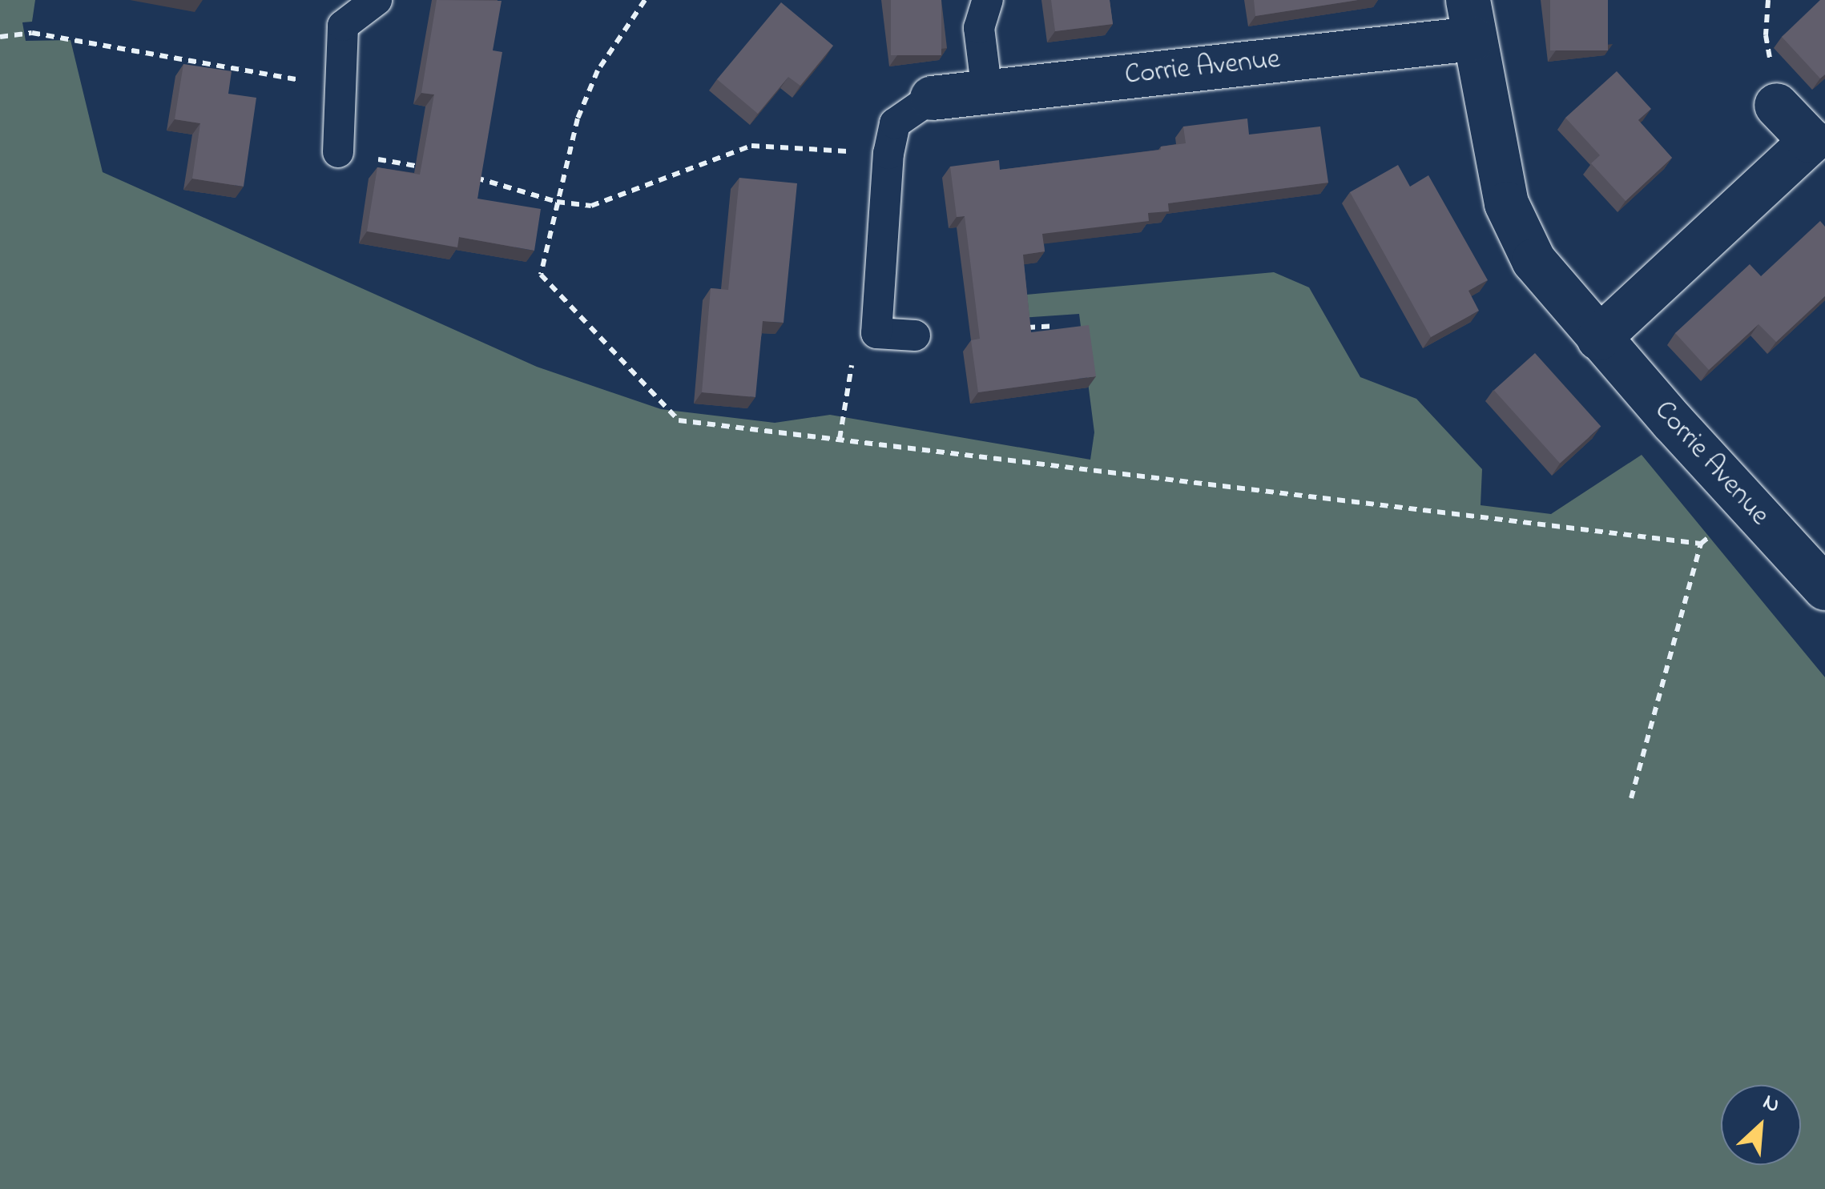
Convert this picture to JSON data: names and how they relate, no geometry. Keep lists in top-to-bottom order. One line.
{"streets":{"street":["Corrie Avenue"]},"north":"top right"}
